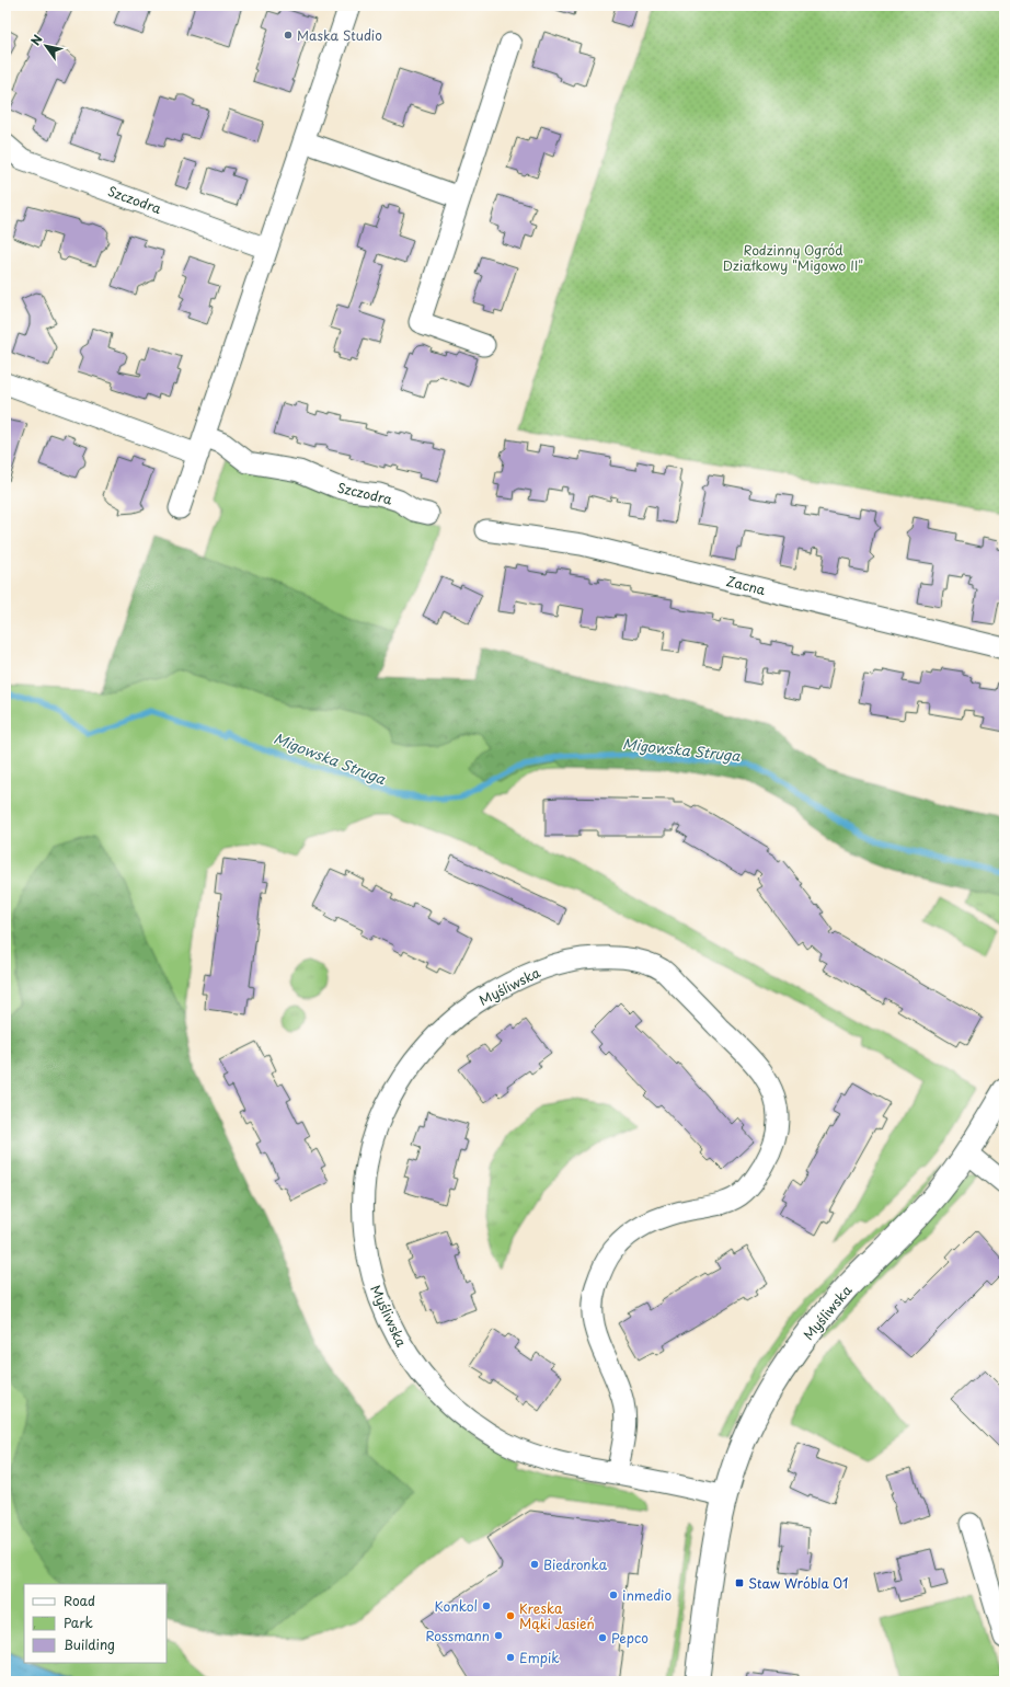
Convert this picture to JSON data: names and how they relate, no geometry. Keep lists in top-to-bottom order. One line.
{"streets":{"street":["Szczodra","Zacna","Myśliwska"]},"water":["Migowska Struga"],"parks":["Rodzinny Ogród Działkowy \"Migowo II\""],"places":{"other":["Maska Studio","Biedronka","inmedio","Konkol","Kreska Mąki Jasień","Rossmann","Pepco","Empik"],"transit":["Staw Wróbla 01"]},"legend":["Road","Park","Building"],"north":"top left"}
